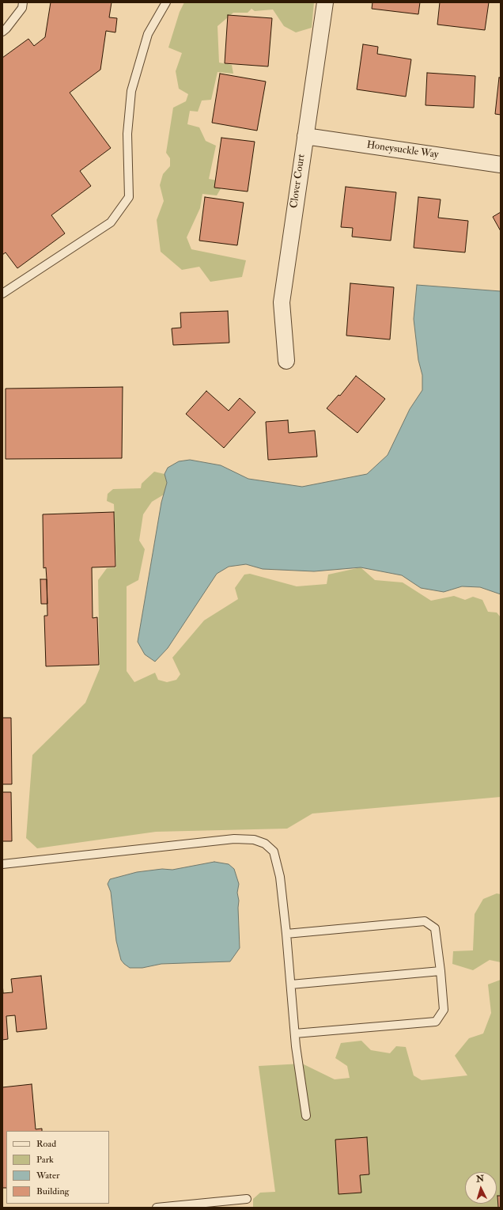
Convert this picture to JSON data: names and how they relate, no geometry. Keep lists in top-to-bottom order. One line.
{"streets":{"street":["Honeysuckle Way","Clover Court"]},"crossings":[["Honeysuckle Way","Clover Court"]],"legend":["Road","Park","Water","Building"],"north":"top"}
